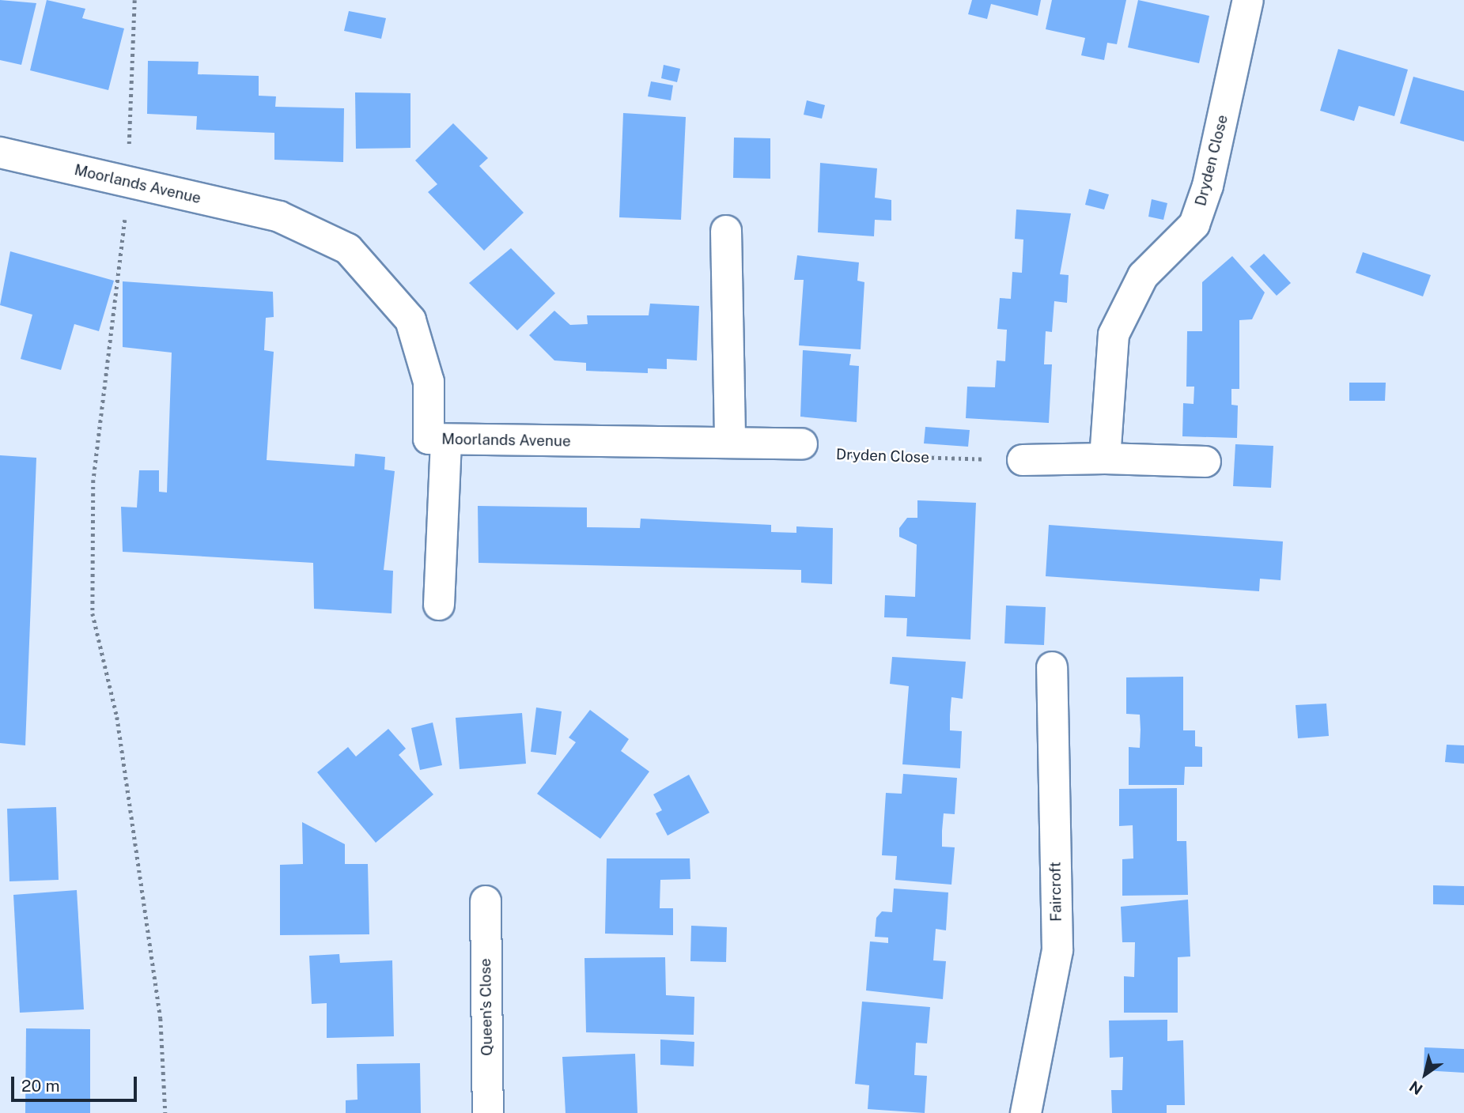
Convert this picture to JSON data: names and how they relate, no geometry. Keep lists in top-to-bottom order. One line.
{"streets":{"street":["Dryden Close","Moorlands Avenue","Faircroft","Queen's Close"]},"crossings":[["Dryden Close","Moorlands Avenue"]],"scale_bar":"20 m","north":"bottom left"}
